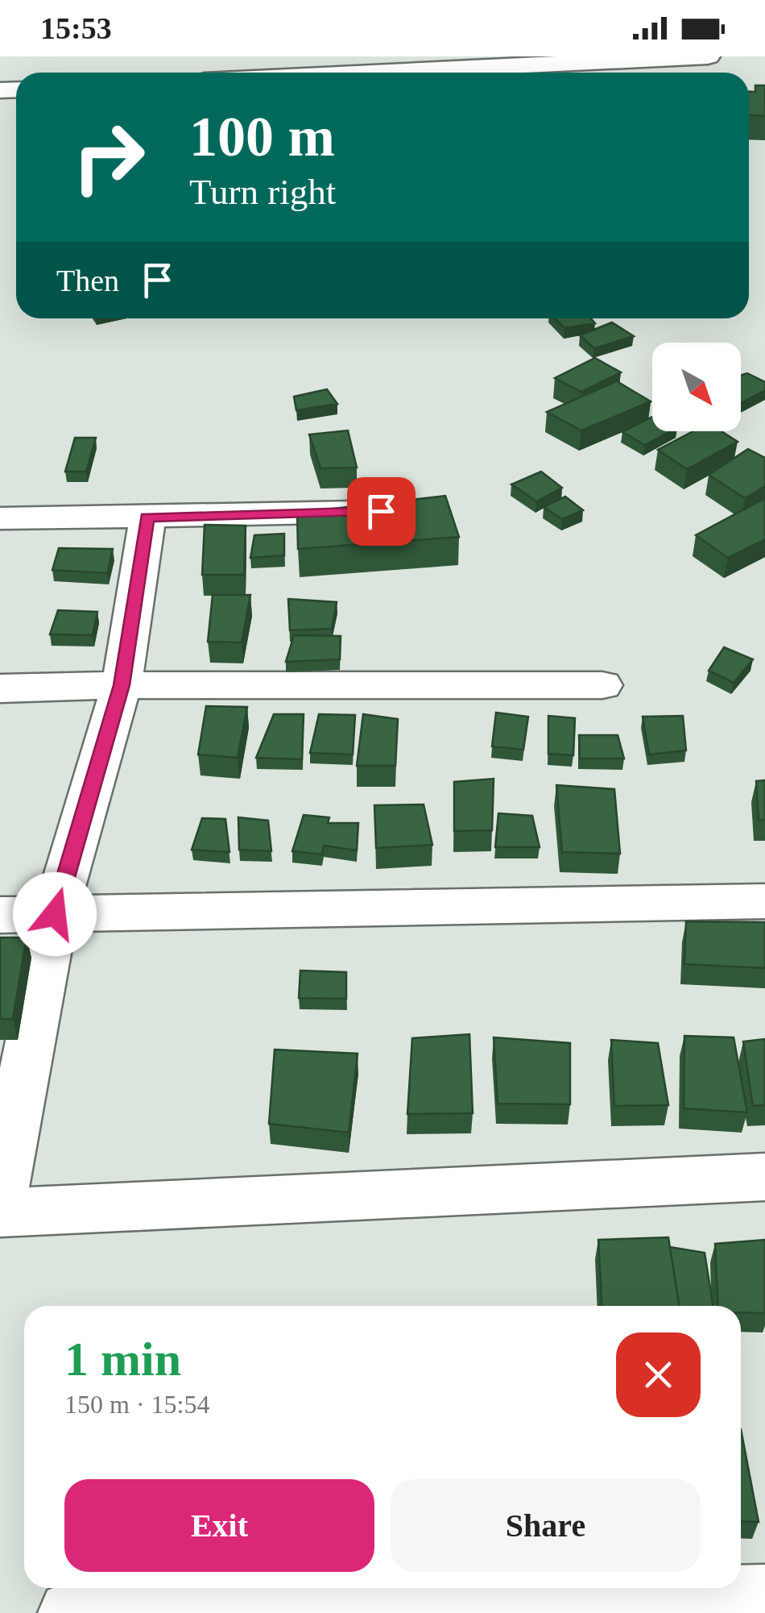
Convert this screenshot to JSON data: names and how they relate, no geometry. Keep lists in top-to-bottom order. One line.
{"north":"bottom right","page":{"status":"15:53","turn":["100 m","Turn right"],"then":"Then","heading":["1 min","150 m · 15:54"],"buttons":["Exit","Share"]}}
